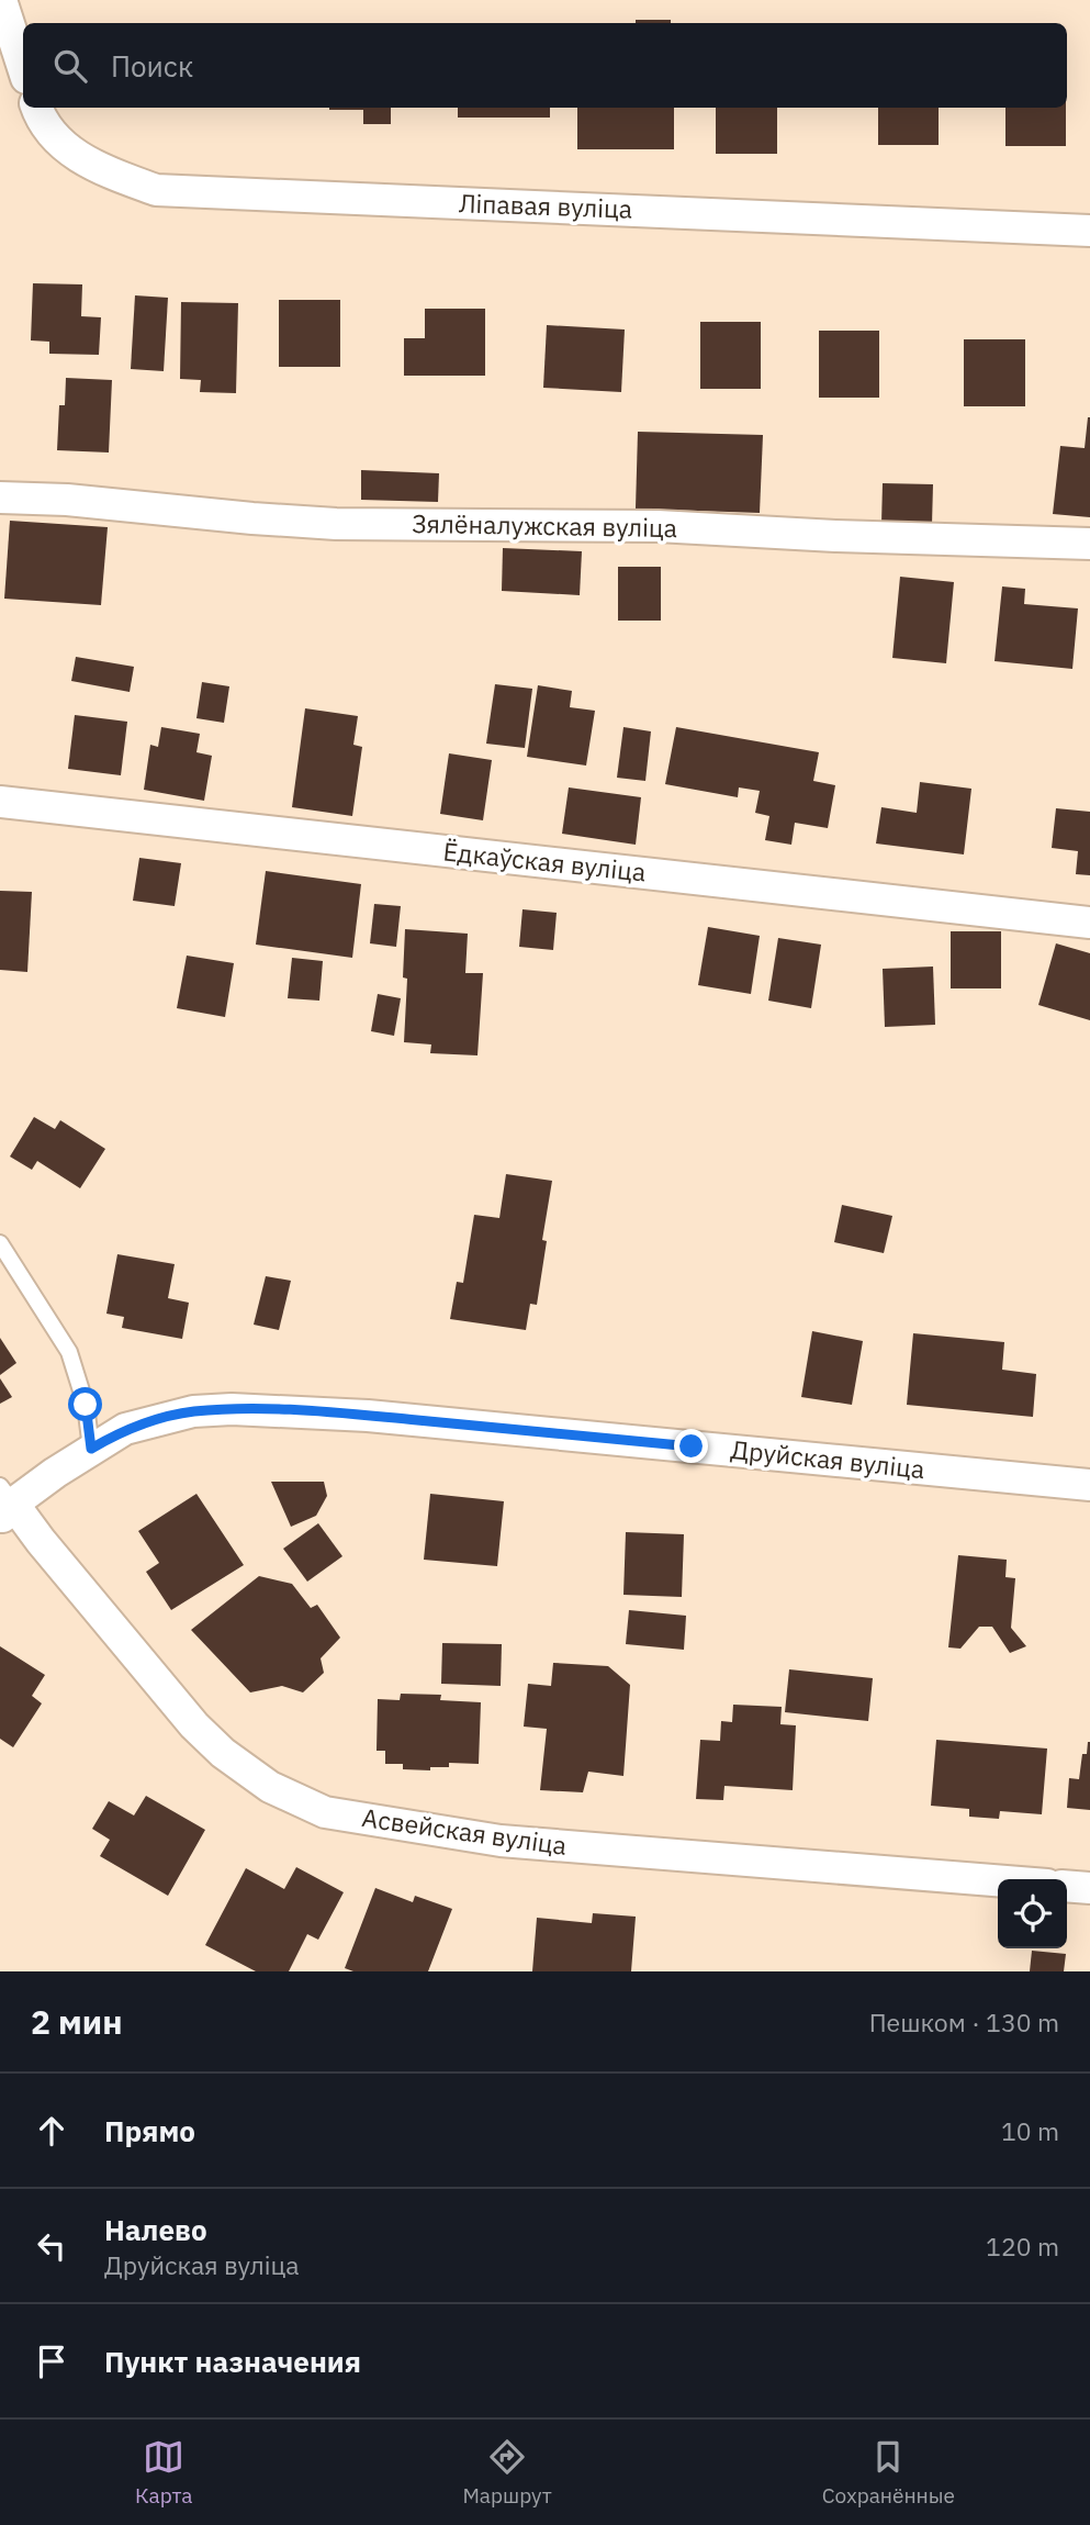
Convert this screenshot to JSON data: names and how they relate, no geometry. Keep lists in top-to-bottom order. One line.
{"streets":{"street":["Ліпавая вуліца","Зялёналужская вуліца","Ёдкаўская вуліца","Друйская вуліца","Асвейская вуліца"]},"crossings":[["Друйская вуліца","Асвейская вуліца"]],"page":{"search":"Поиск","heading":["2 мин","Пешком · 130 m"],"list":[["Прямо","10 m"],["Налево","Друйская вуліца","120 m"],"Пункт назначения"],"nav":["Карта","Маршрут","Сохранённые"]}}
